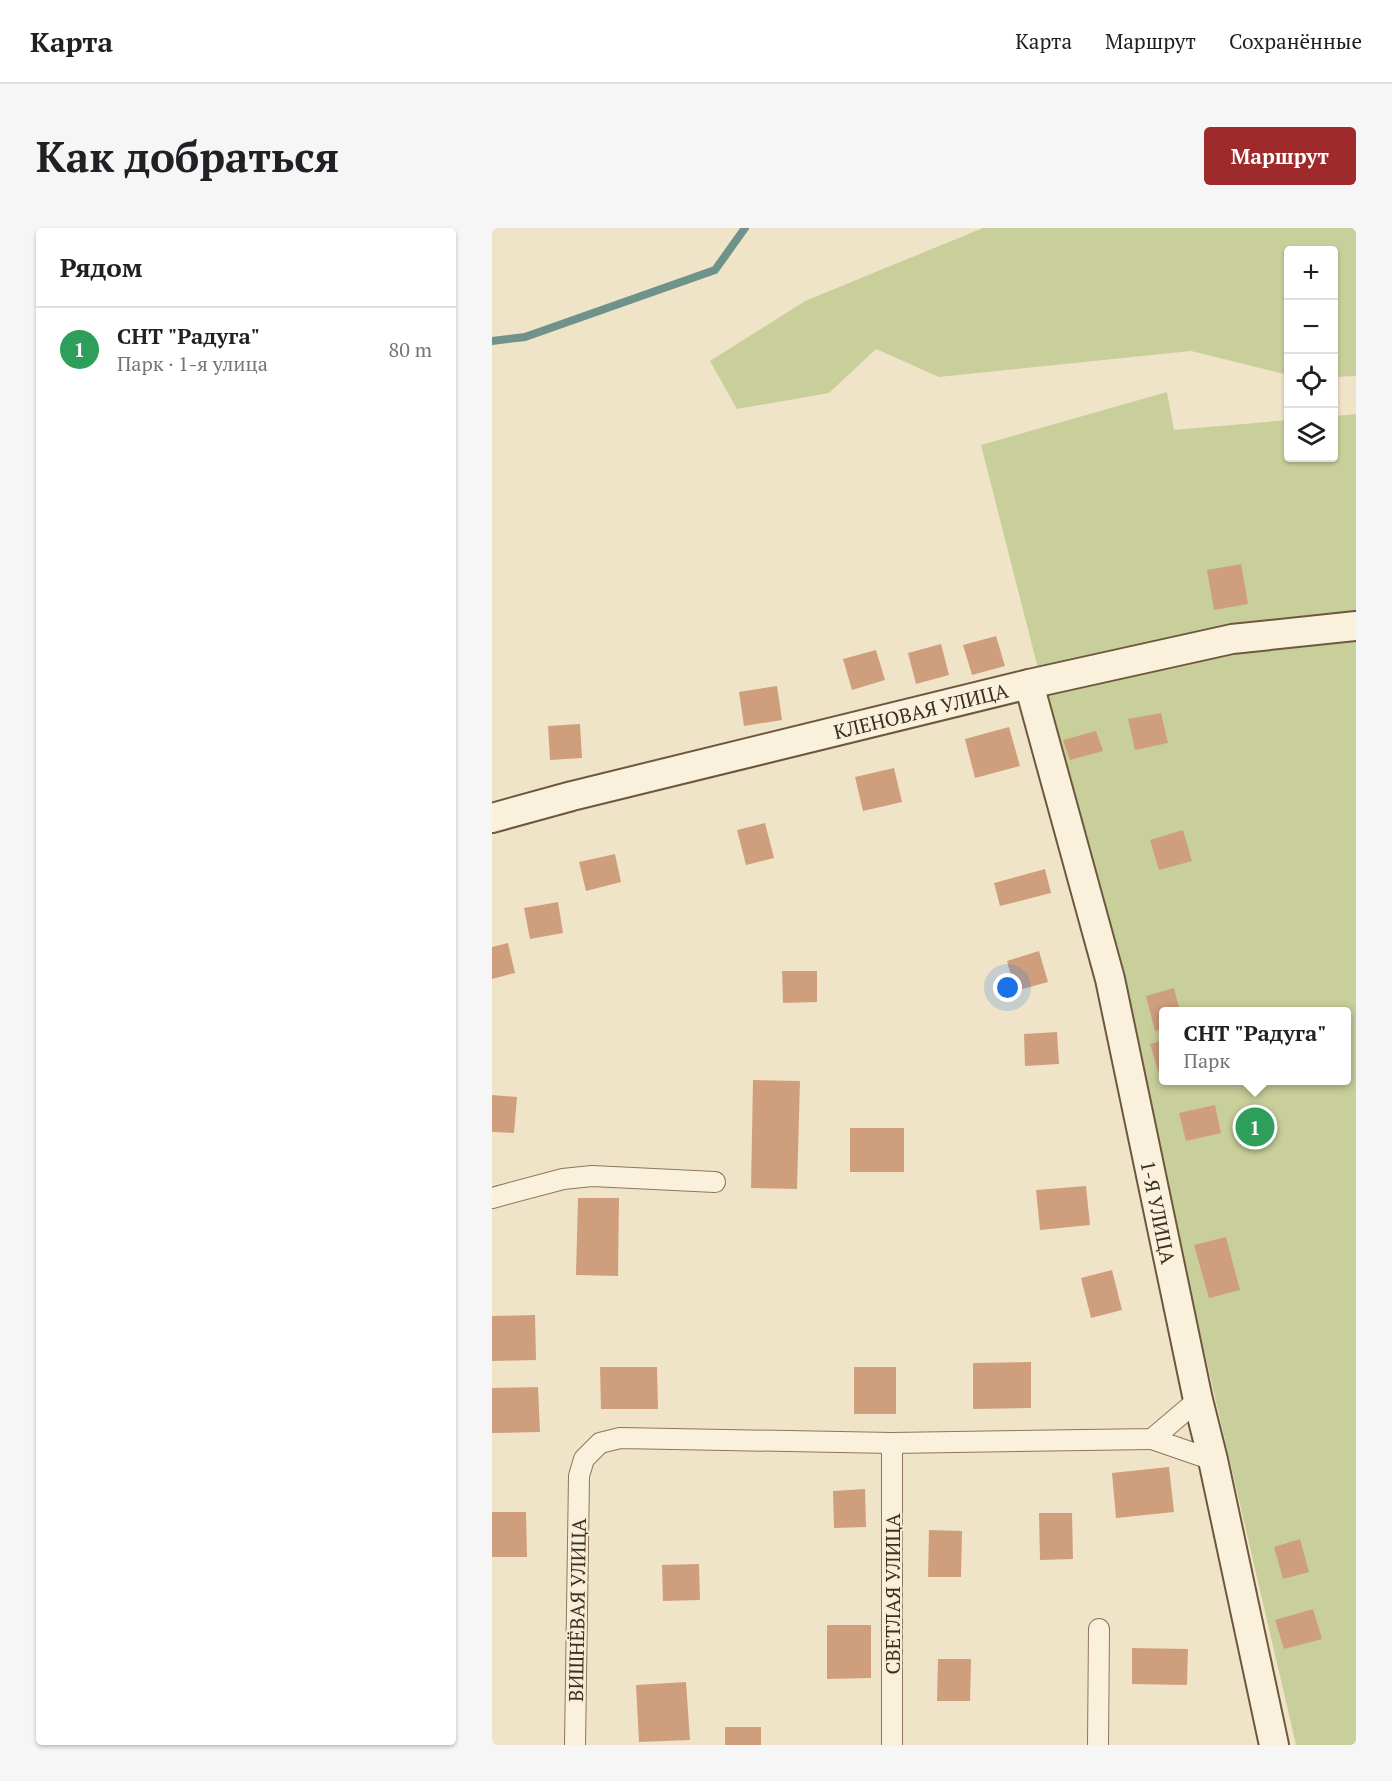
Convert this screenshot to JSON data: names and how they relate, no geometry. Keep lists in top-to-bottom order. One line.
{"streets":{"street":["КЛЕНОВАЯ УЛИЦА","1-Я УЛИЦА","СВЕТЛАЯ УЛИЦА","ВИШНЁВАЯ УЛИЦА"]},"crossings":[["КЛЕНОВАЯ УЛИЦА","1-Я УЛИЦА"],["СВЕТЛАЯ УЛИЦА","ВИШНЁВАЯ УЛИЦА"]],"page":{"header":"Карта","nav":["Карта","Маршрут","Сохранённые"],"buttons":"Маршрут","title":"Как добраться","heading":"Рядом","map_buttons":["+","−"],"list":[{"mark":"1","name":"СНТ \"Радуга\"","note":"Парк · 1-я улица","value":"80 m"}],"popup":["СНТ \"Радуга\"","Парк"],"pins":"1"}}
